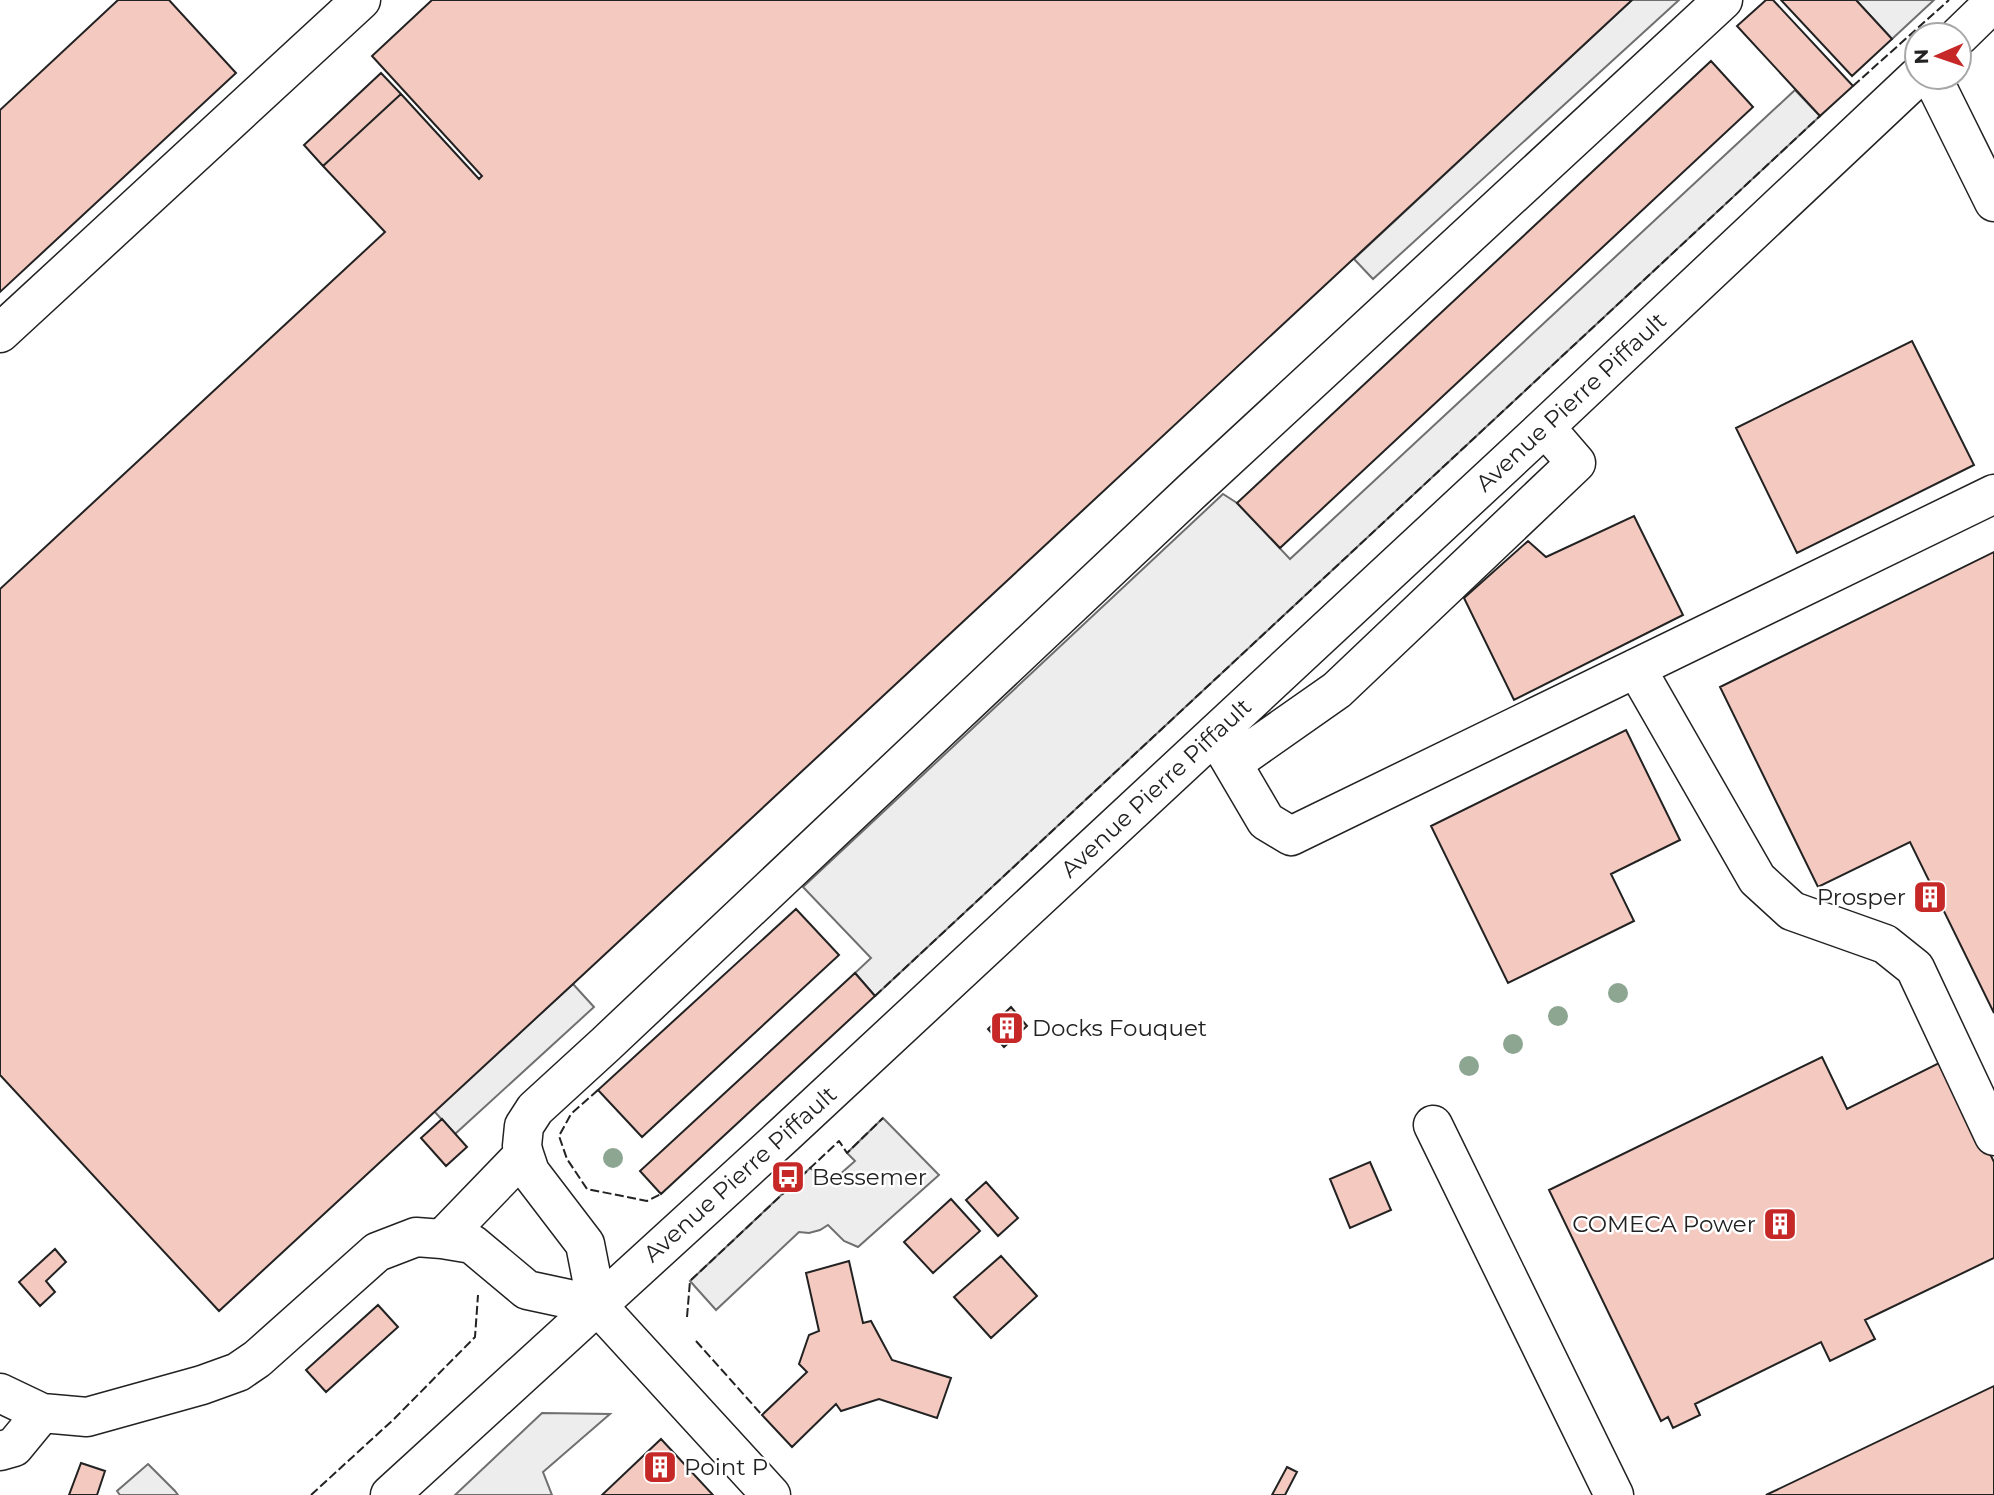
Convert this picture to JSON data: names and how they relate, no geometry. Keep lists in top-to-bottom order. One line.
{"streets":{"street":["Avenue Pierre Piffault"]},"places":{"building":["Prosper","Docks Fouquet","COMECA Power","Point P"],"bus stop":["Bessemer"]},"north":"left"}
